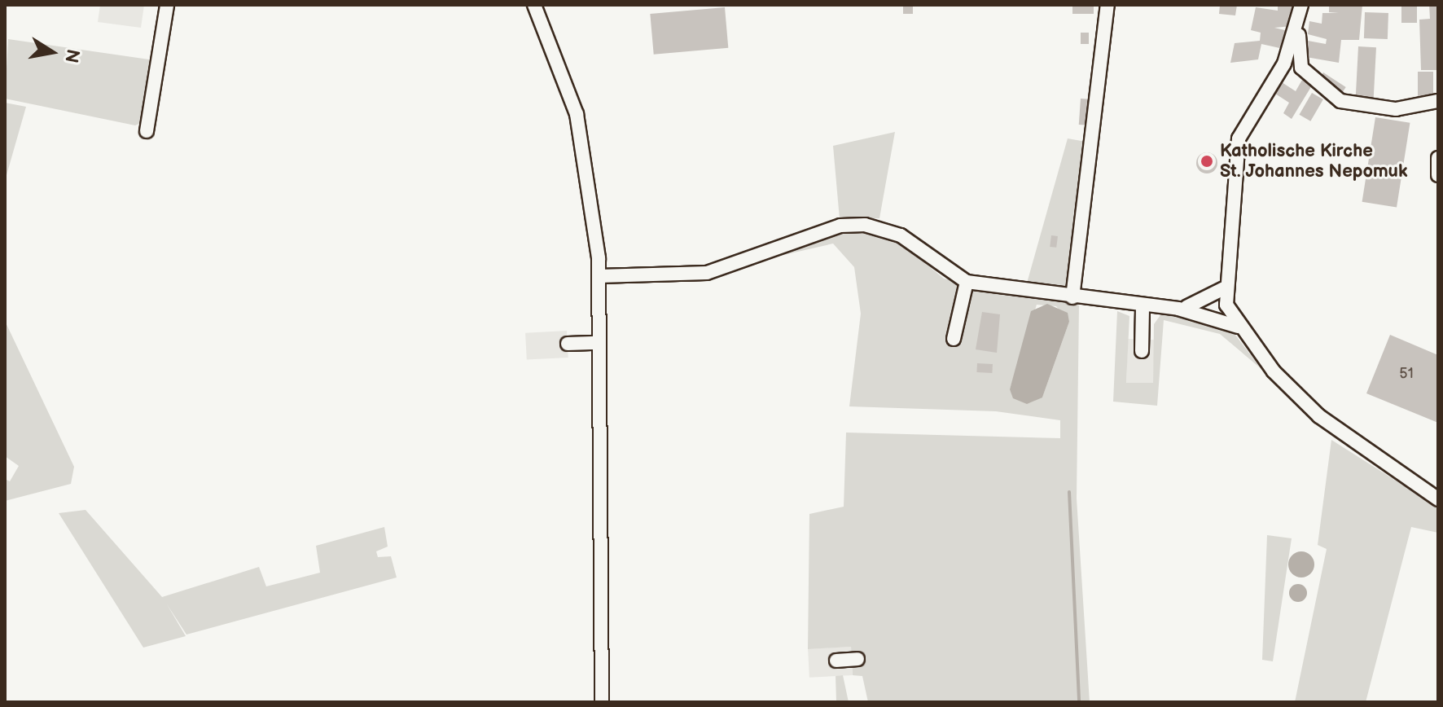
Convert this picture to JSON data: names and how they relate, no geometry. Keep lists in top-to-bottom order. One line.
{"places":["Katholische Kirche St. Johannes Nepomuk"],"house_numbers":["51"],"north":"right"}
